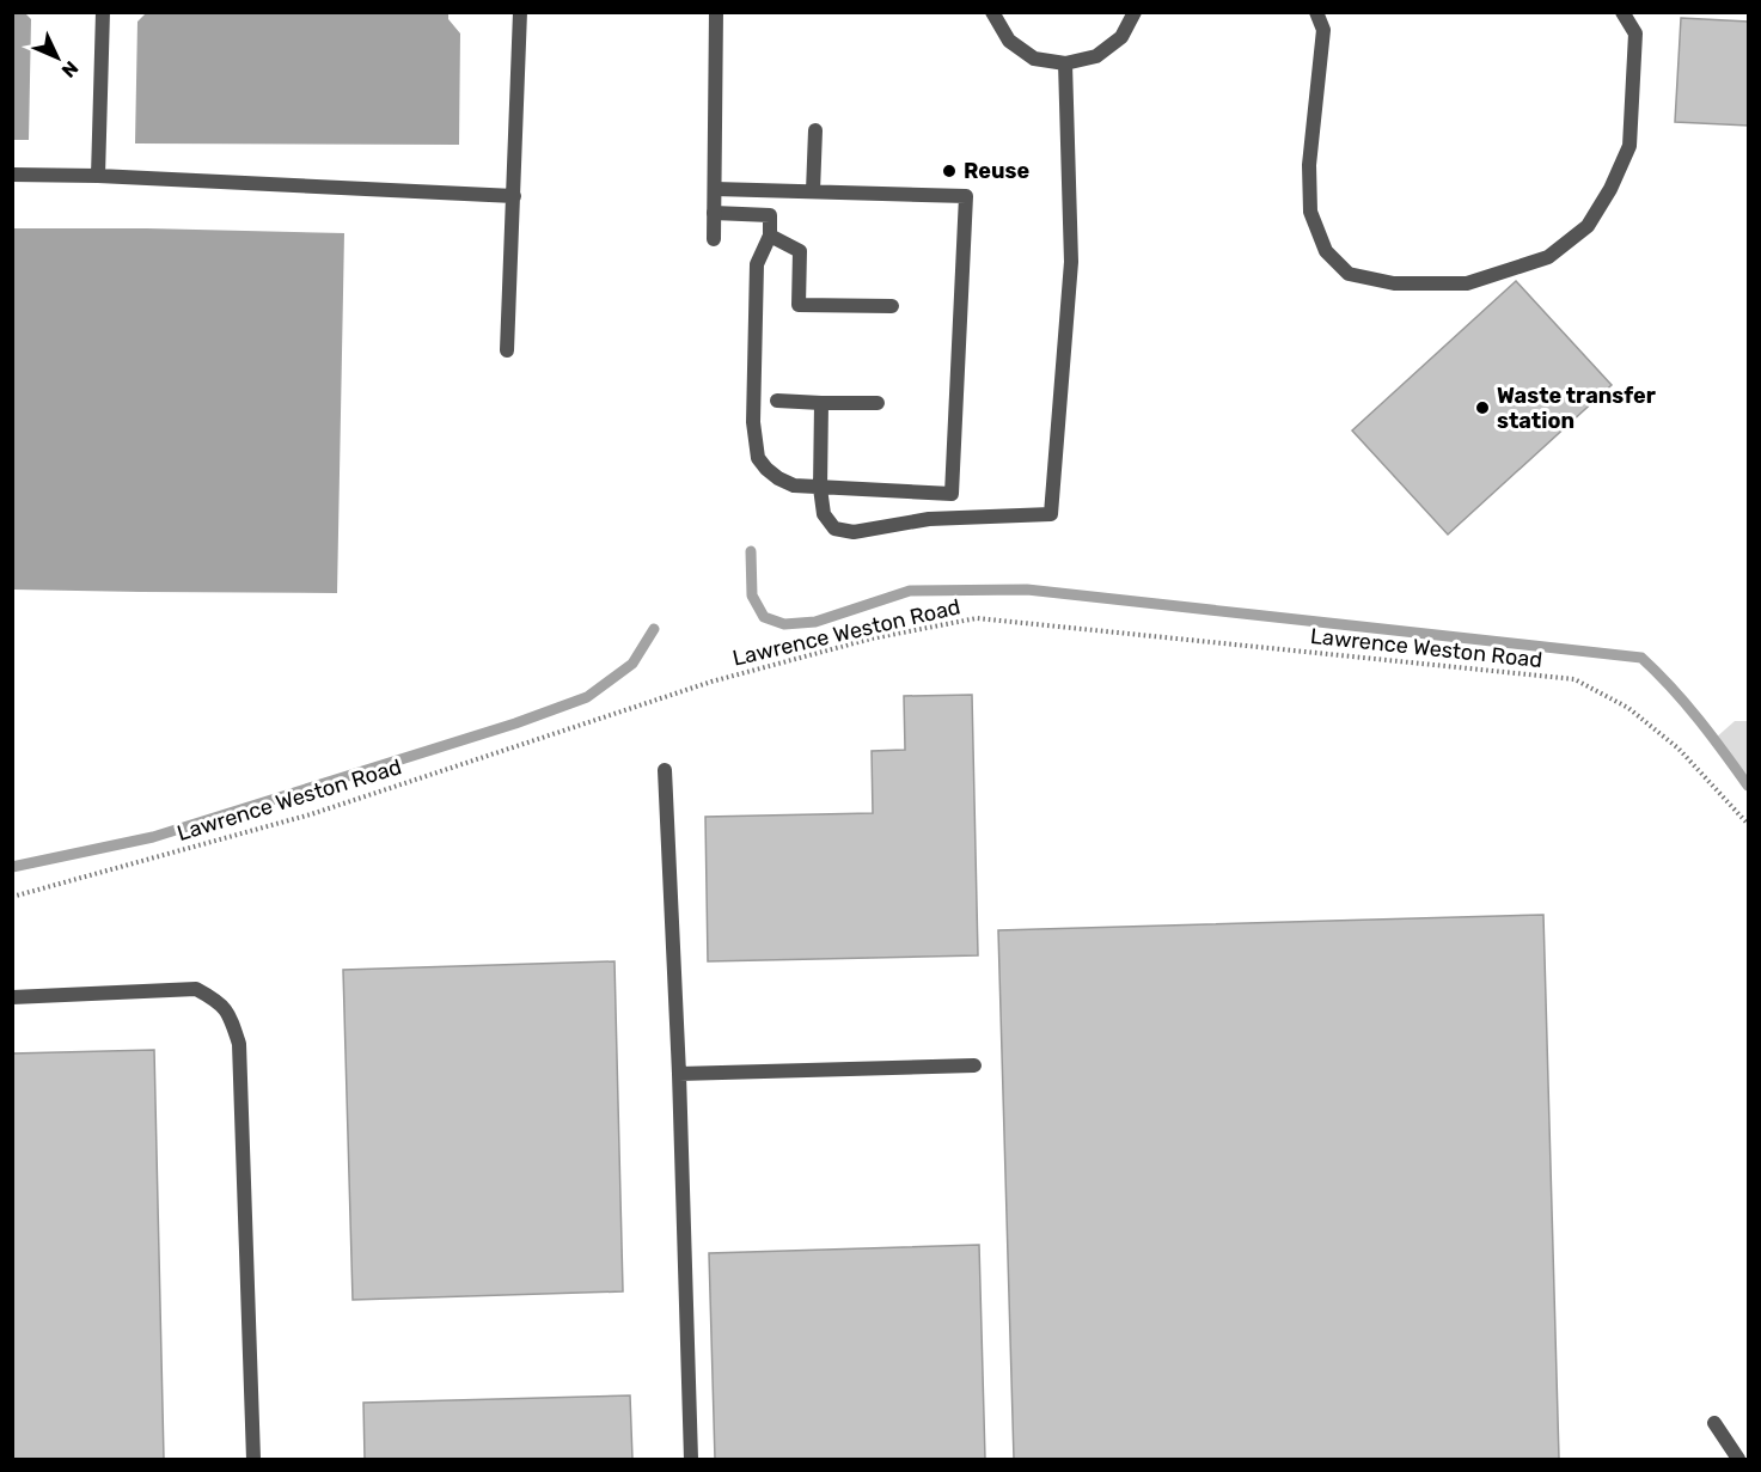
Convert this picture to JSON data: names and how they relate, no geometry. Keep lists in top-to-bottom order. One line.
{"streets":{"path":["Lawrence Weston Road"]},"places":["Reuse","Waste transfer station"],"north":"bottom right"}
